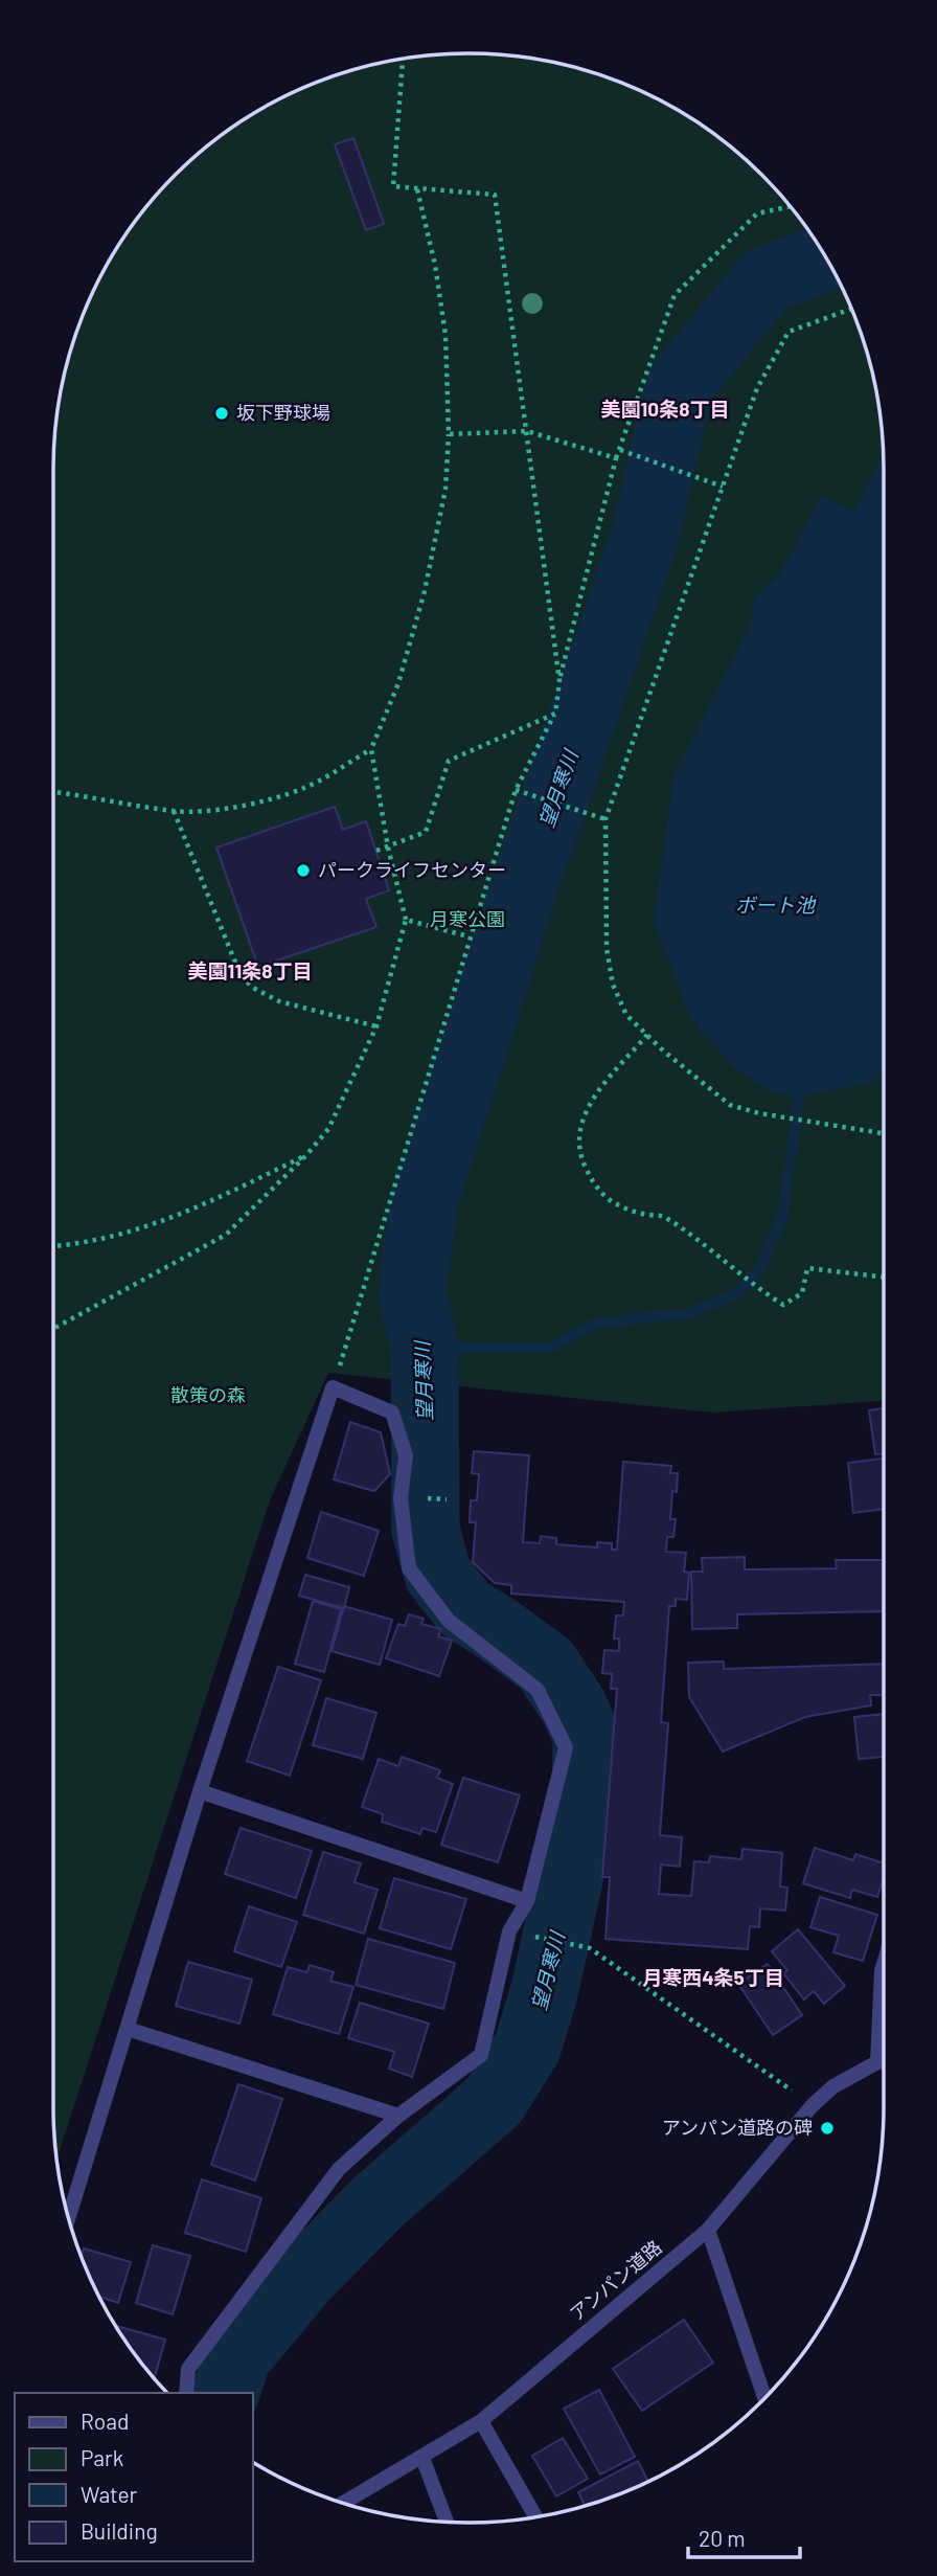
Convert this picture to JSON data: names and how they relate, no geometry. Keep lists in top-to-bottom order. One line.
{"streets":{"street":["アンパン道路"]},"districts":["美園10条8丁目","美園11条8丁目","月寒西4条5丁目"],"water":["望月寒川","ボート池"],"parks":["月寒公園","散策の森"],"places":["坂下野球場","パークライフセンター","アンパン道路の碑"],"legend":["Road","Park","Water","Building"],"scale_bar":"20 m"}
